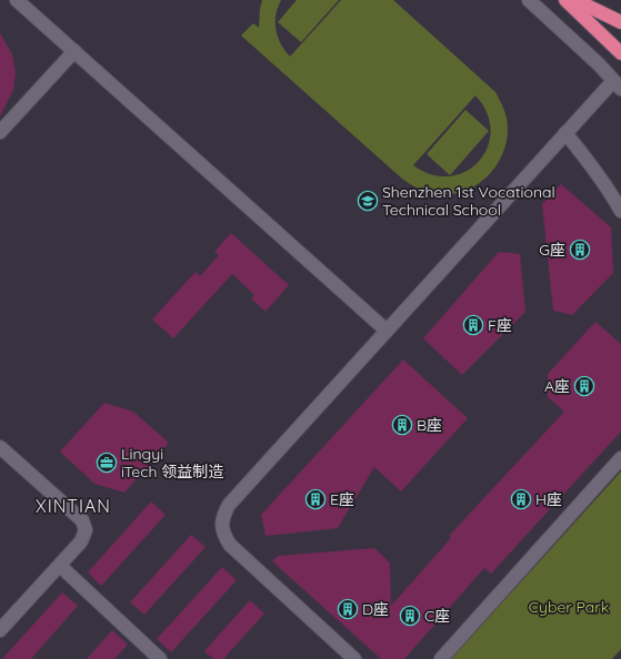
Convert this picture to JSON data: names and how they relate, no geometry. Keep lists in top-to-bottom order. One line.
{"districts":["XINTIAN"],"parks":["Cyber Park"],"places":{"school or university":["Shenzhen 1st Vocational Technical School"],"building":["G座","F座","A座","B座","E座","H座","D座","C座"],"office":["Lingyi iTech 领益制造"]}}
